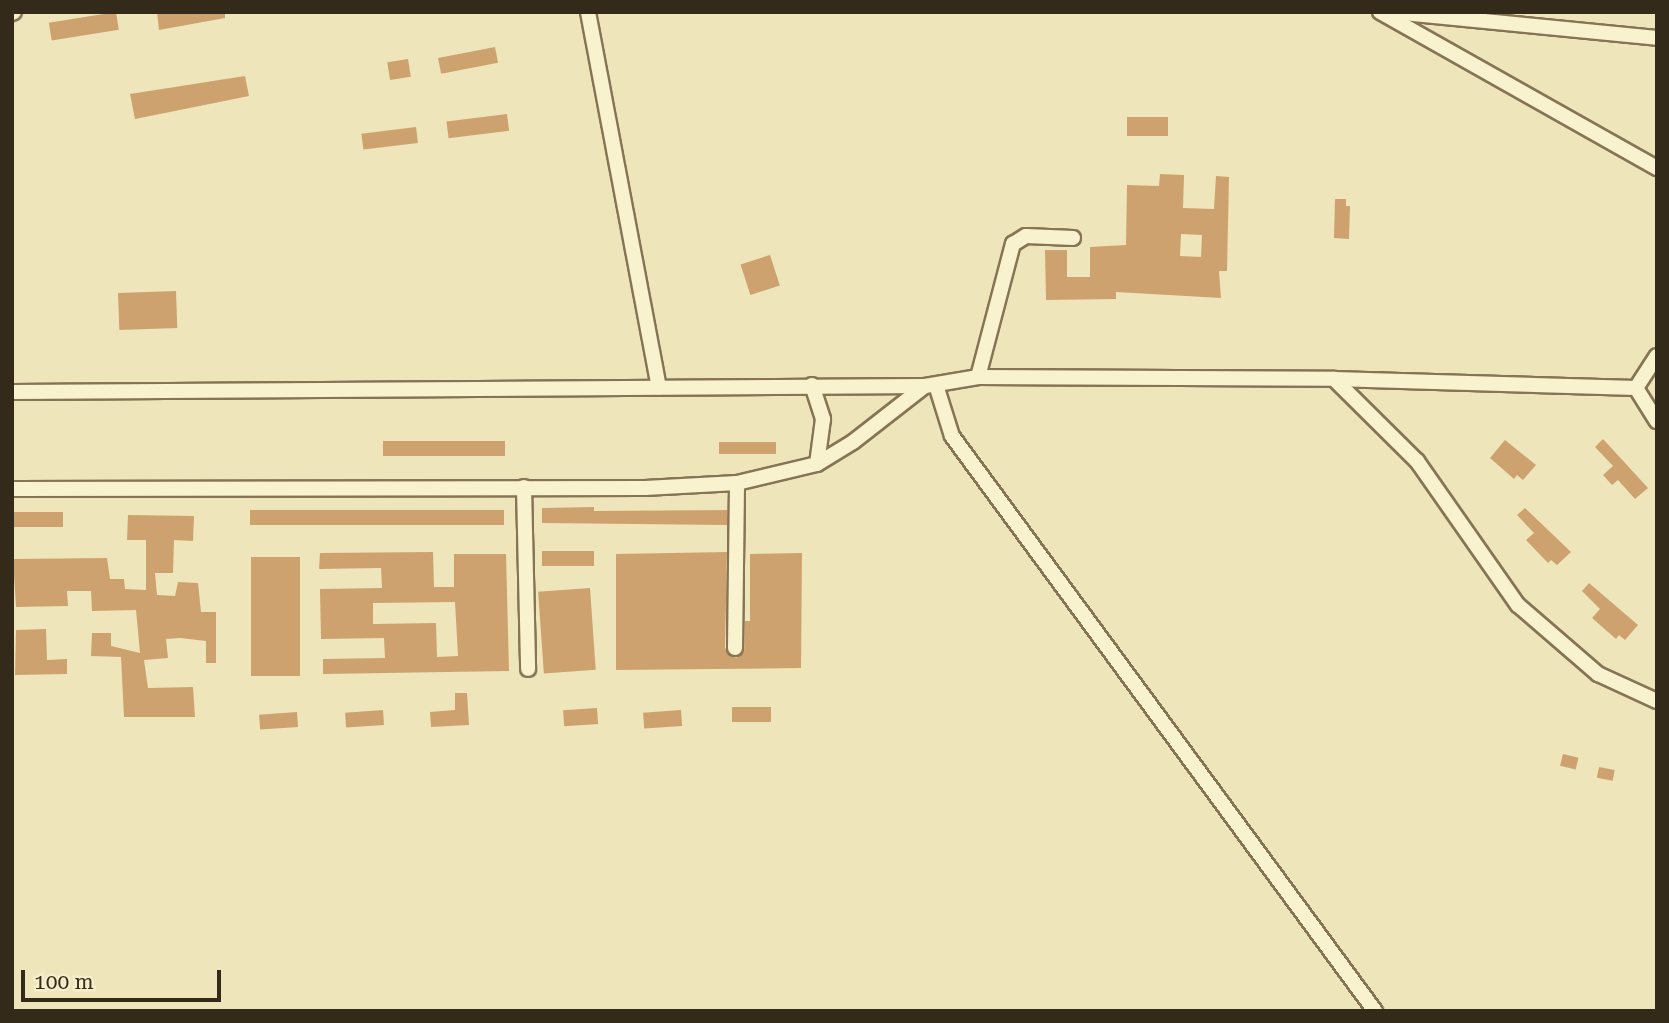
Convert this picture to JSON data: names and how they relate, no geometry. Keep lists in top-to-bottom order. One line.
{"scale_bar":"100 m"}
